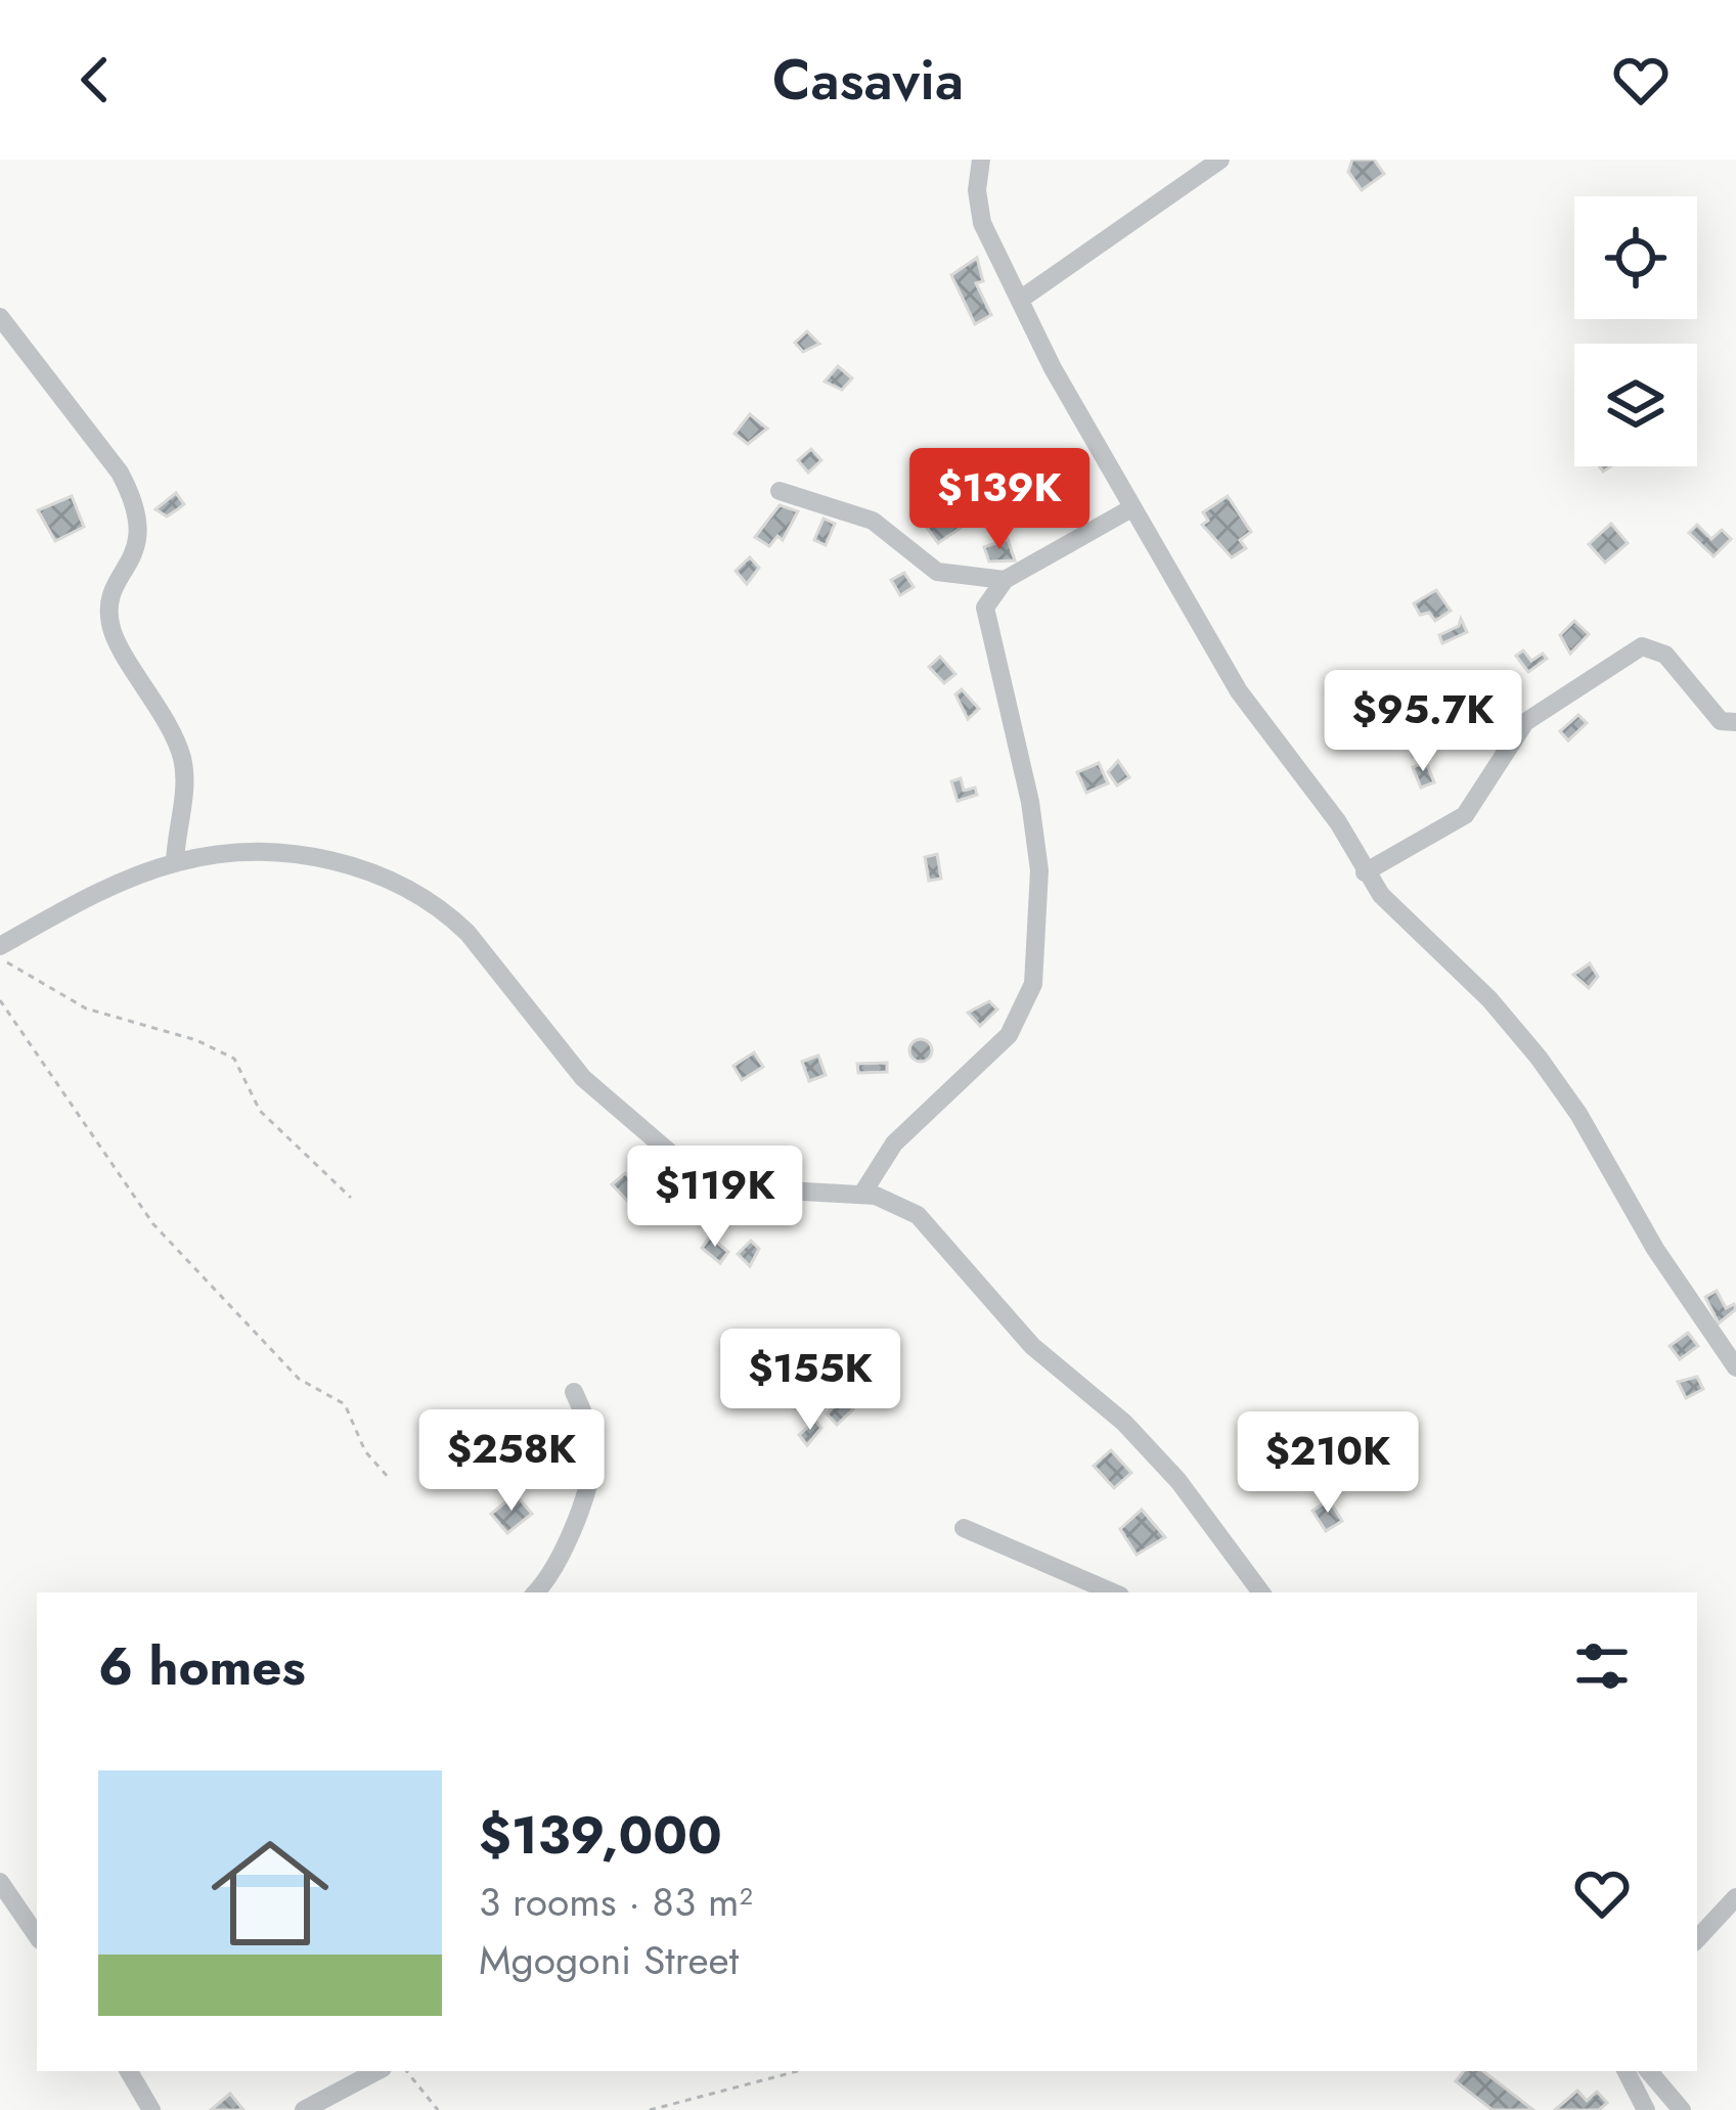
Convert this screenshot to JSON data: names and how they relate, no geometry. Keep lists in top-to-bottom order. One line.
{"page":{"header":"Casavia","price":["$139K","$95.7K","$119K","$155K","$258K","$210K"],"heading":"6 homes","list":[{"name":"$139,000","note":"3 rooms · 83 m² · Mgogoni Street"}]}}
